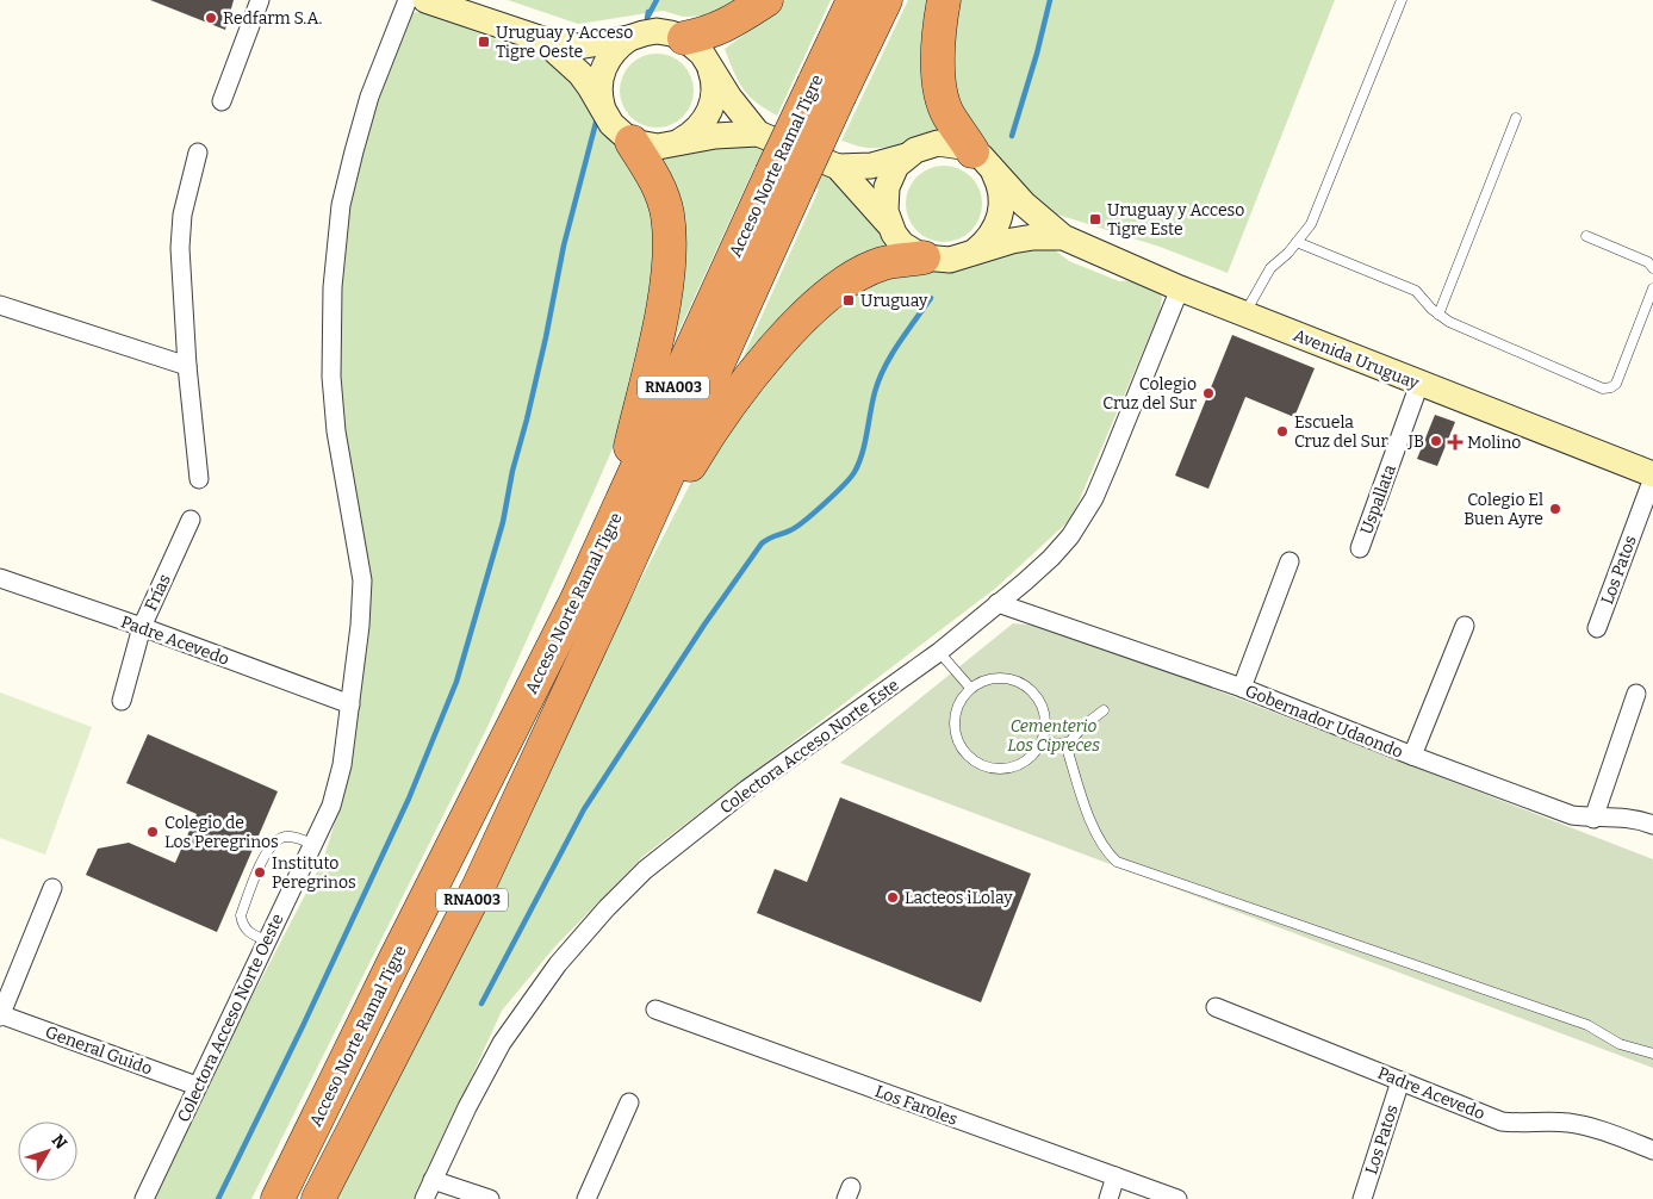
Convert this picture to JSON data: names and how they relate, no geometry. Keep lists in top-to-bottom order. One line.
{"streets":{"highway":["Acceso Norte Ramal Tigre","RNA003"],"main road":["Avenida Uruguay"],"street":["Uspallata","Los Patos","Frías","Padre Acevedo","Gobernador Udaondo","Colectora Acceso Norte Este","Colectora Acceso Norte Oeste","General Guido","Los Faroles"]},"crossings":[["Avenida Uruguay","Uspallata"],["Avenida Uruguay","Los Patos"],["Avenida Uruguay","Colectora Acceso Norte Este"],["Los Patos","Padre Acevedo"],["Frías","Padre Acevedo"],["Padre Acevedo","Colectora Acceso Norte Oeste"],["Gobernador Udaondo","Colectora Acceso Norte Este"],["Colectora Acceso Norte Oeste","General Guido"]],"parks":["Cementerio Los Cipreces"],"places":{"other":["Redfarm S.A.","Colegio Cruz del Sur","Escuela Cruz del Sur","JB","Colegio El Buen Ayre","Colegio de Los Peregrinos","Instituto Peregrinos","Lacteos iLolay"],"transit":["Uruguay y Acceso Tigre Oeste","Uruguay y Acceso Tigre Este","Uruguay"],"health":["Molino"]},"north":"top right"}
